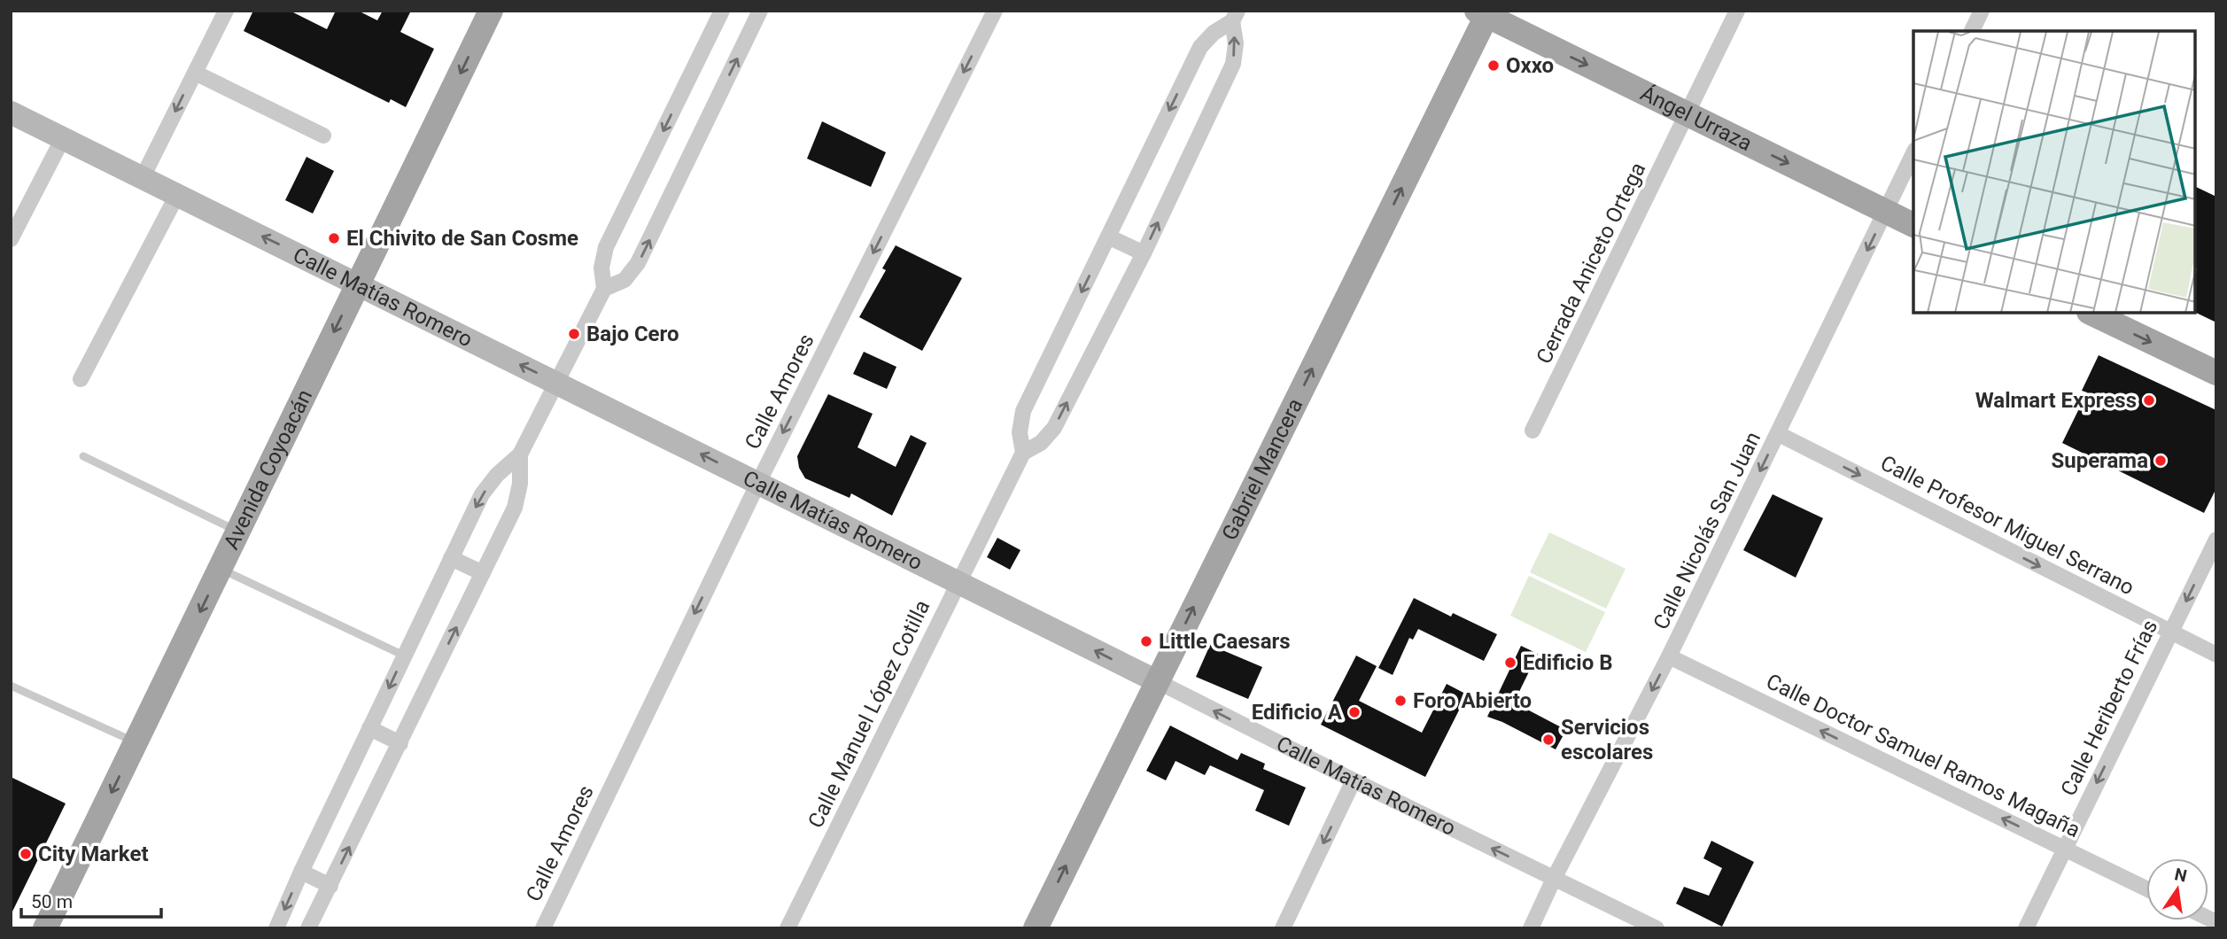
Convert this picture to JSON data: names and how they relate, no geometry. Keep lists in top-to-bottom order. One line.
{"streets":{"main road":["Ángel Urraza","Avenida Coyoacán","Gabriel Mancera"],"street":["Cerrada Aniceto Ortega","Calle Matías Romero","Calle Amores","Calle Profesor Miguel Serrano","Calle Nicolás San Juan","Calle Heriberto Frías","Calle Manuel López Cotilla","Calle Doctor Samuel Ramos Magaña"]},"crossings":[["Ángel Urraza","Cerrada Aniceto Ortega"],["Ángel Urraza","Gabriel Mancera"],["Ángel Urraza","Calle Nicolás San Juan"],["Calle Matías Romero","Calle Amores"],["Calle Matías Romero","Avenida Coyoacán"],["Calle Matías Romero","Gabriel Mancera"],["Calle Matías Romero","Calle Nicolás San Juan"],["Calle Matías Romero","Calle Manuel López Cotilla"],["Calle Profesor Miguel Serrano","Calle Nicolás San Juan"],["Calle Profesor Miguel Serrano","Calle Heriberto Frías"],["Calle Nicolás San Juan","Calle Doctor Samuel Ramos Magaña"],["Calle Heriberto Frías","Calle Doctor Samuel Ramos Magaña"]],"one_way":["Ángel Urraza","Calle Matías Romero","Calle Amores","Avenida Coyoacán","Gabriel Mancera","Calle Profesor Miguel Serrano","Calle Nicolás San Juan","Calle Heriberto Frías","Calle Doctor Samuel Ramos Magaña"],"places":["Oxxo","El Chivito de San Cosme","Bajo Cero","Walmart Express","Superama","Little Caesars","Edificio B","Foro Abierto","Edificio A","Servicios escolares","City Market"],"scale_bar":"50 m","north":"top"}
